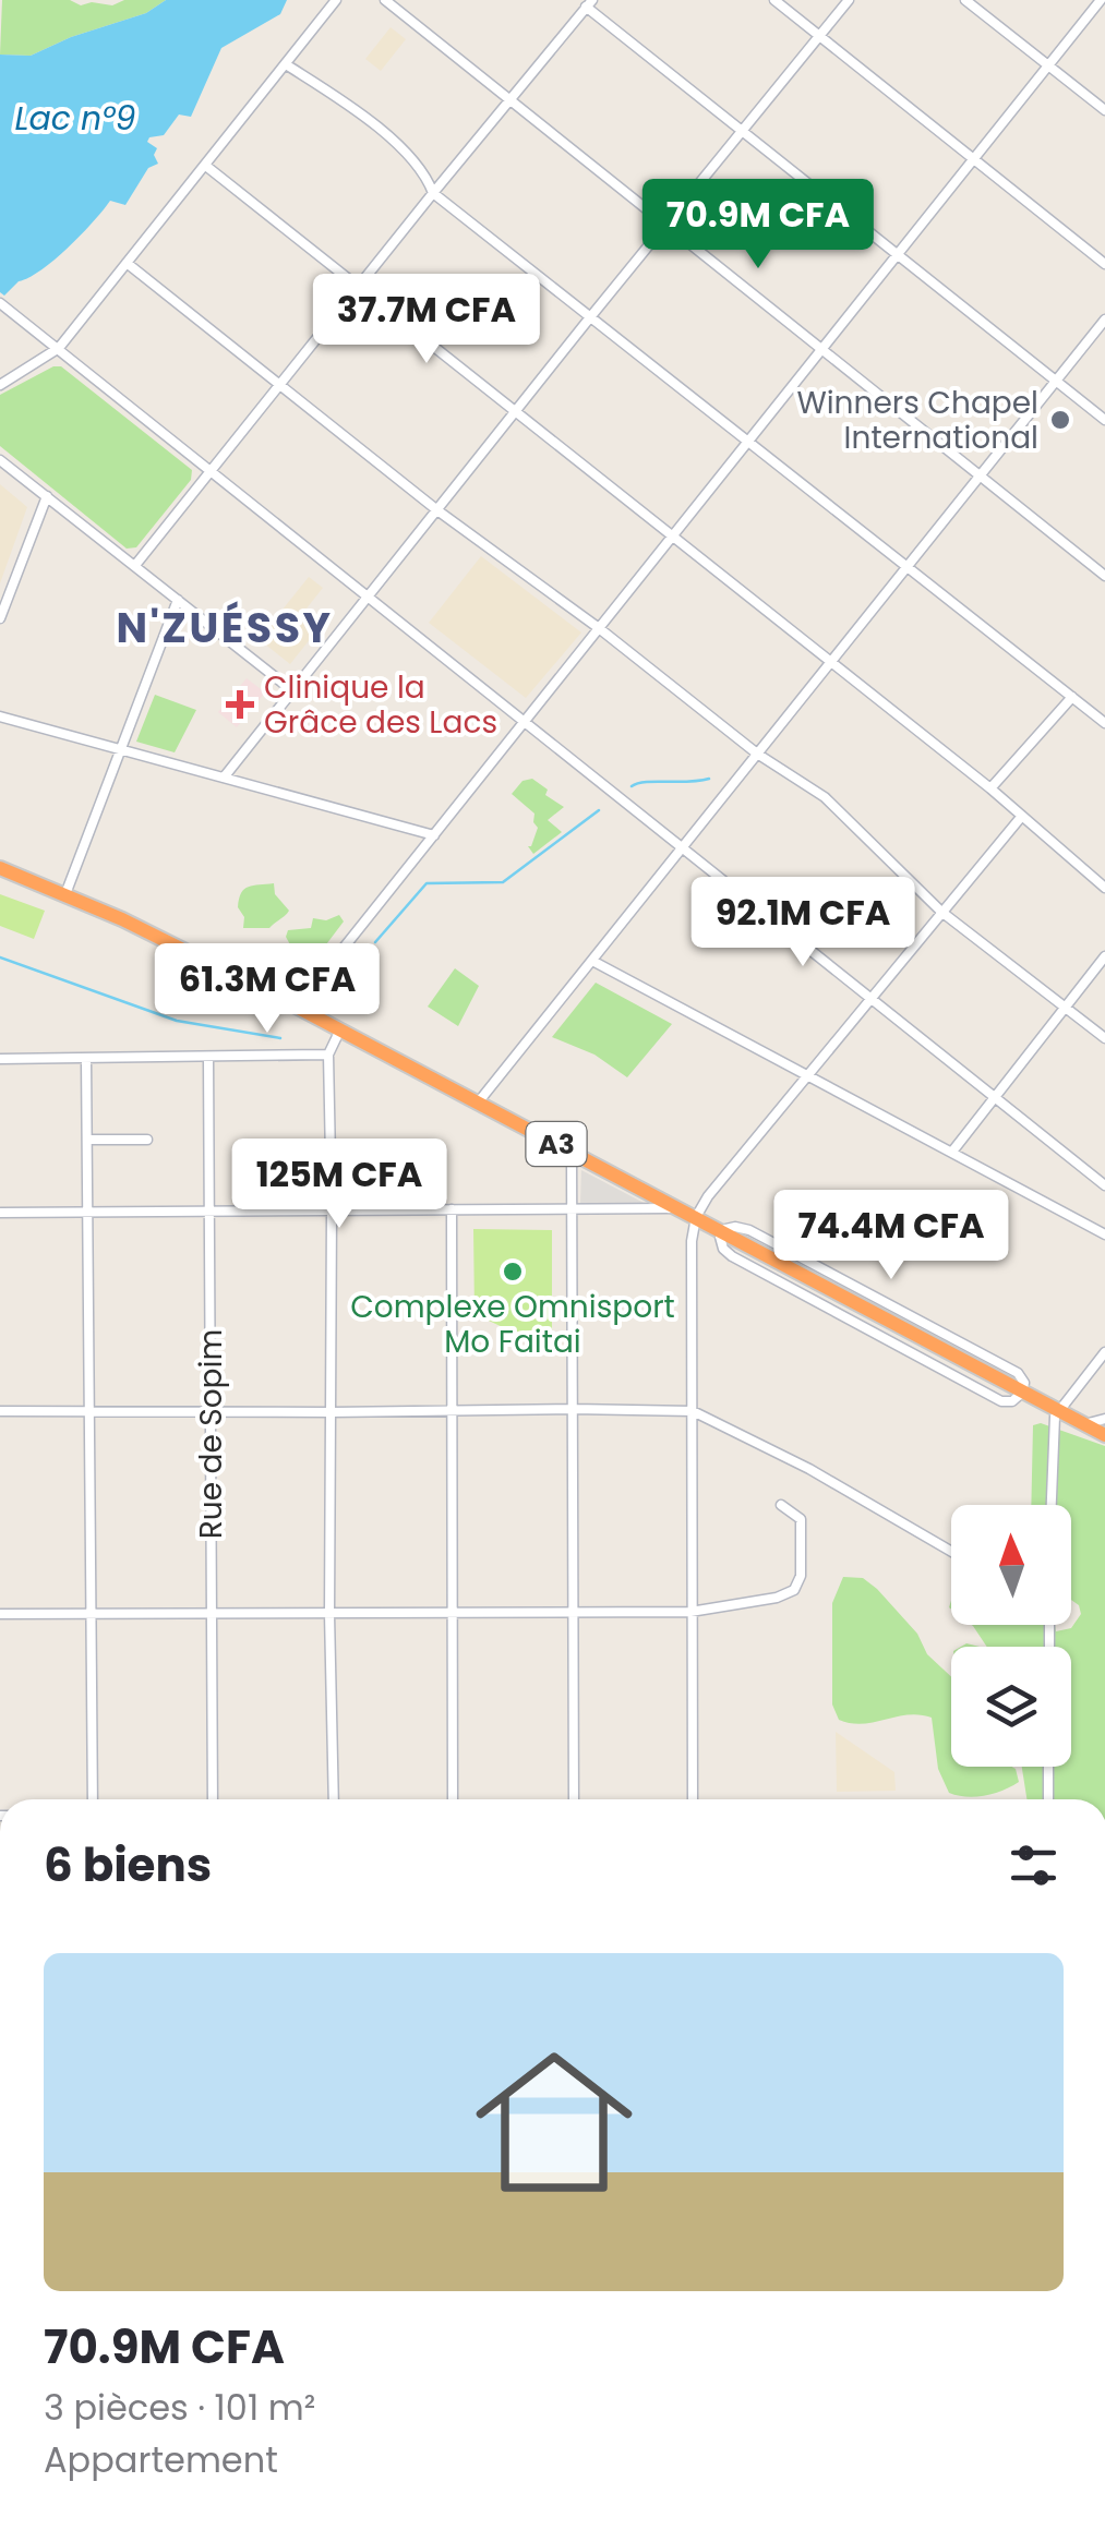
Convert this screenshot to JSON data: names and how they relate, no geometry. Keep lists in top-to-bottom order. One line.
{"streets":{"highway":["A3"],"street":["Rue de Sopim"]},"districts":["N'ZUÉSSY"],"water":["Lac n°9"],"places":{"other":["Winners Chapel International","Complexe Omnisport Mo Faitai"],"health":["Clinique la Grâce des Lacs"]},"north":"top","page":{"price":["70.9M CFA","37.7M CFA","92.1M CFA","61.3M CFA","125M CFA","74.4M CFA"],"heading":"6 biens","list":[{"name":"70.9M CFA","note":"3 pièces · 101 m² · Appartement"}]}}
